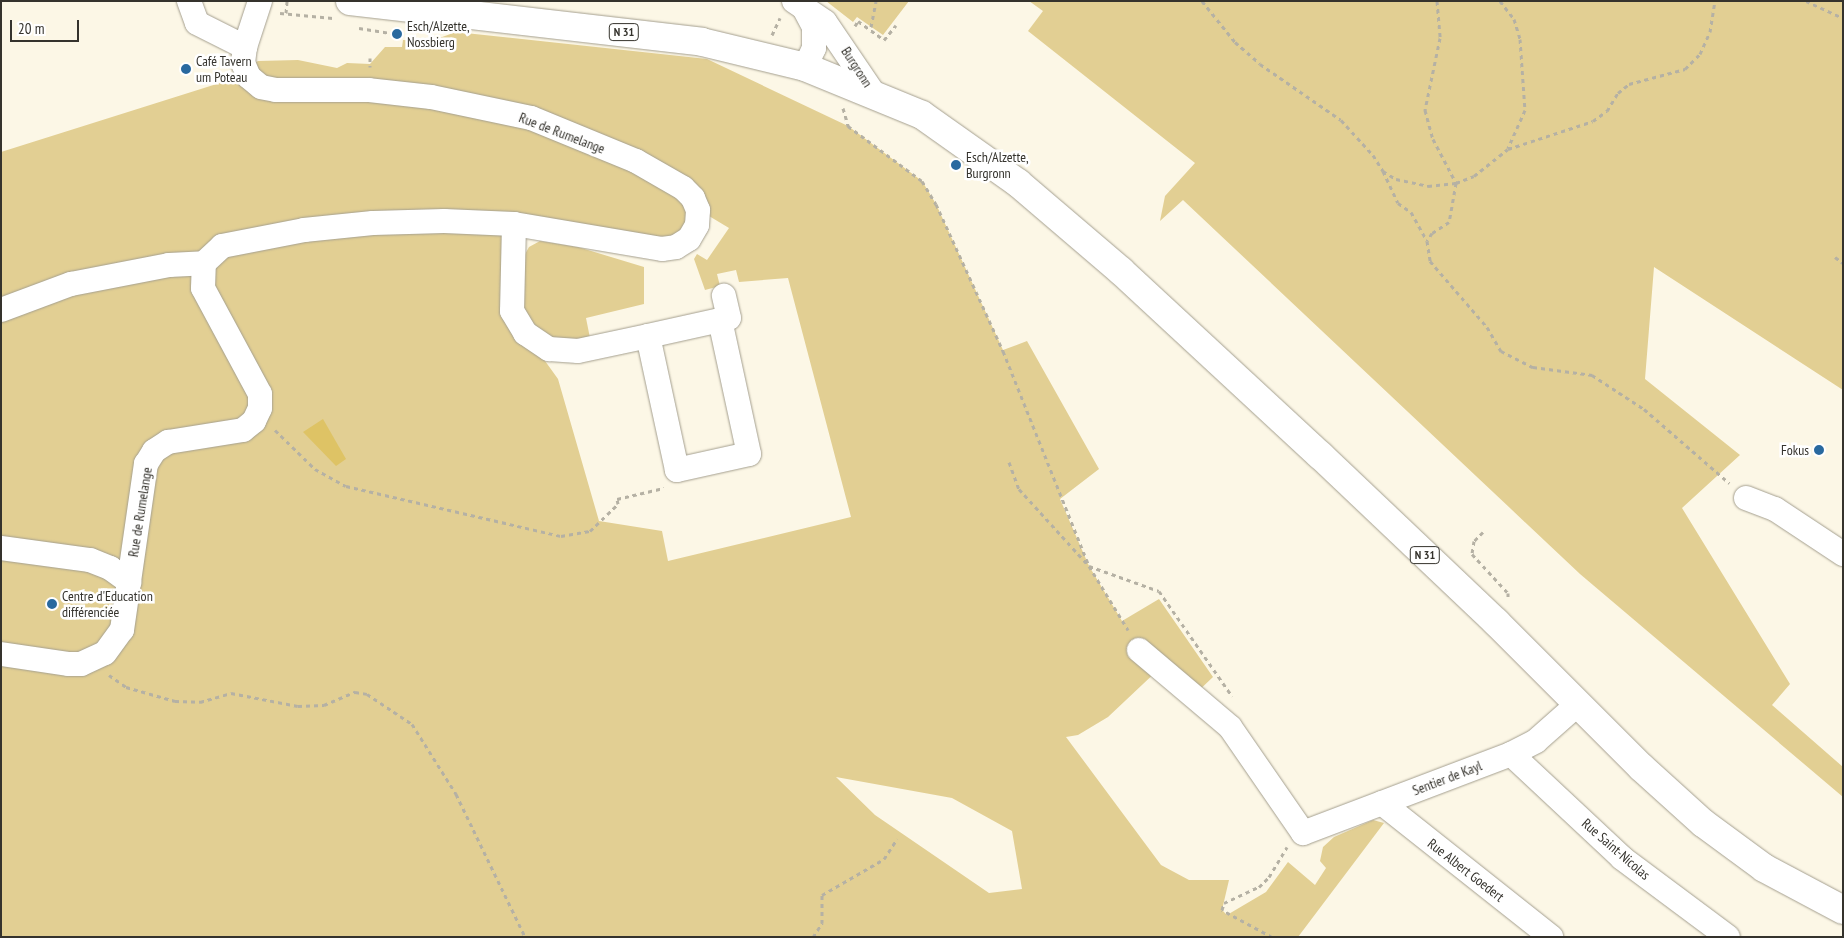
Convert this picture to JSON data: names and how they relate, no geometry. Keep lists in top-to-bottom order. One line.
{"streets":{"main road":["N 31"],"street":["Burgronn","Rue de Rumelange","Sentier de Kayl","Rue Saint-Nicolas","Rue Albert Goedert"]},"crossings":[["N 31","Burgronn"],["N 31","Sentier de Kayl"],["Sentier de Kayl","Rue Saint-Nicolas"],["Sentier de Kayl","Rue Albert Goedert"]],"places":["Esch/Alzette, Nossbierg","Café Tavern um Poteau","Esch/Alzette, Burgronn","Fokus","Centre d'Education différenciée"],"scale_bar":"20 m"}
